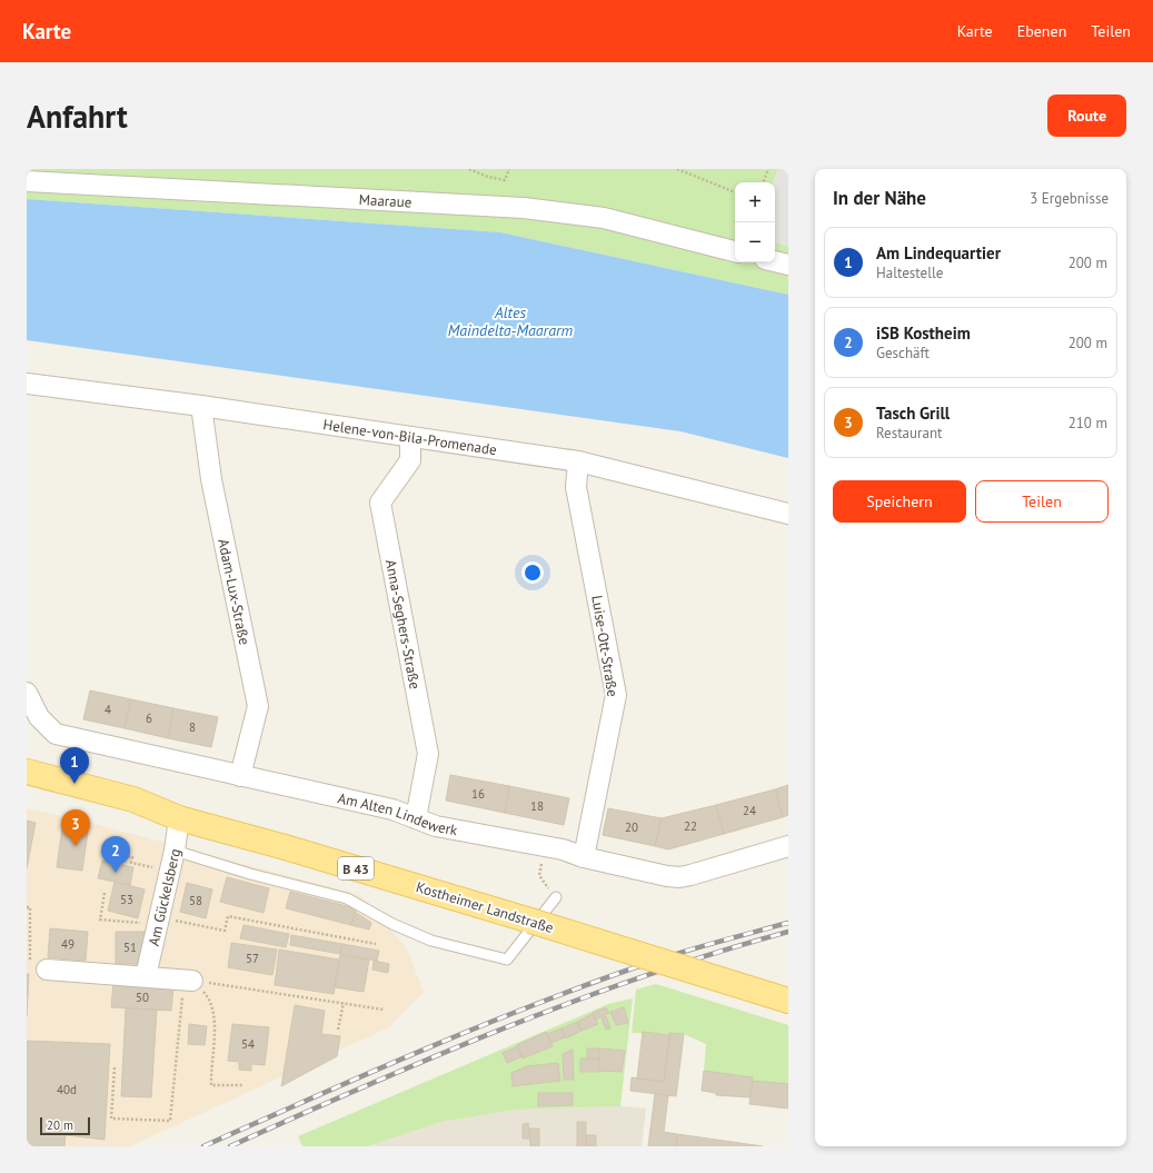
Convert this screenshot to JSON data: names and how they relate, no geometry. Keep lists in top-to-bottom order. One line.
{"streets":{"main road":["B 43","Kostheimer Landstraße"],"street":["Maaraue","Helene-von-Bila-Promenade","Adam-Lux-Straße","Anna-Seghers-Straße","Luise-Ott-Straße","Am Alten Lindewerk","Am Gückelsberg"]},"crossings":[["Helene-von-Bila-Promenade","Adam-Lux-Straße"],["Helene-von-Bila-Promenade","Anna-Seghers-Straße"],["Helene-von-Bila-Promenade","Luise-Ott-Straße"],["Adam-Lux-Straße","Am Alten Lindewerk"],["Anna-Seghers-Straße","Am Alten Lindewerk"],["Luise-Ott-Straße","Am Alten Lindewerk"],["Am Gückelsberg","Kostheimer Landstraße"]],"water":["Altes Maindelta-Maararm"],"house_numbers":["4","6","8","16","18","24","22","20","53","58","49","51","57","50","54","40d"],"scale_bar":"20 m","page":{"header":"Karte","nav":["Karte","Ebenen","Teilen"],"buttons":["Route",["Speichern","Teilen"]],"title":"Anfahrt","heading":["In der Nähe","3 Ergebnisse"],"map_buttons":["+","−"],"list":[{"mark":"1","name":"Am Lindequartier","note":"Haltestelle","value":"200 m"},{"mark":"2","name":"iSB Kostheim","note":"Geschäft","value":"200 m"},{"mark":"3","name":"Tasch Grill","note":"Restaurant","value":"210 m"}],"pins":["1","3","2"],"scale":"20 m"}}
